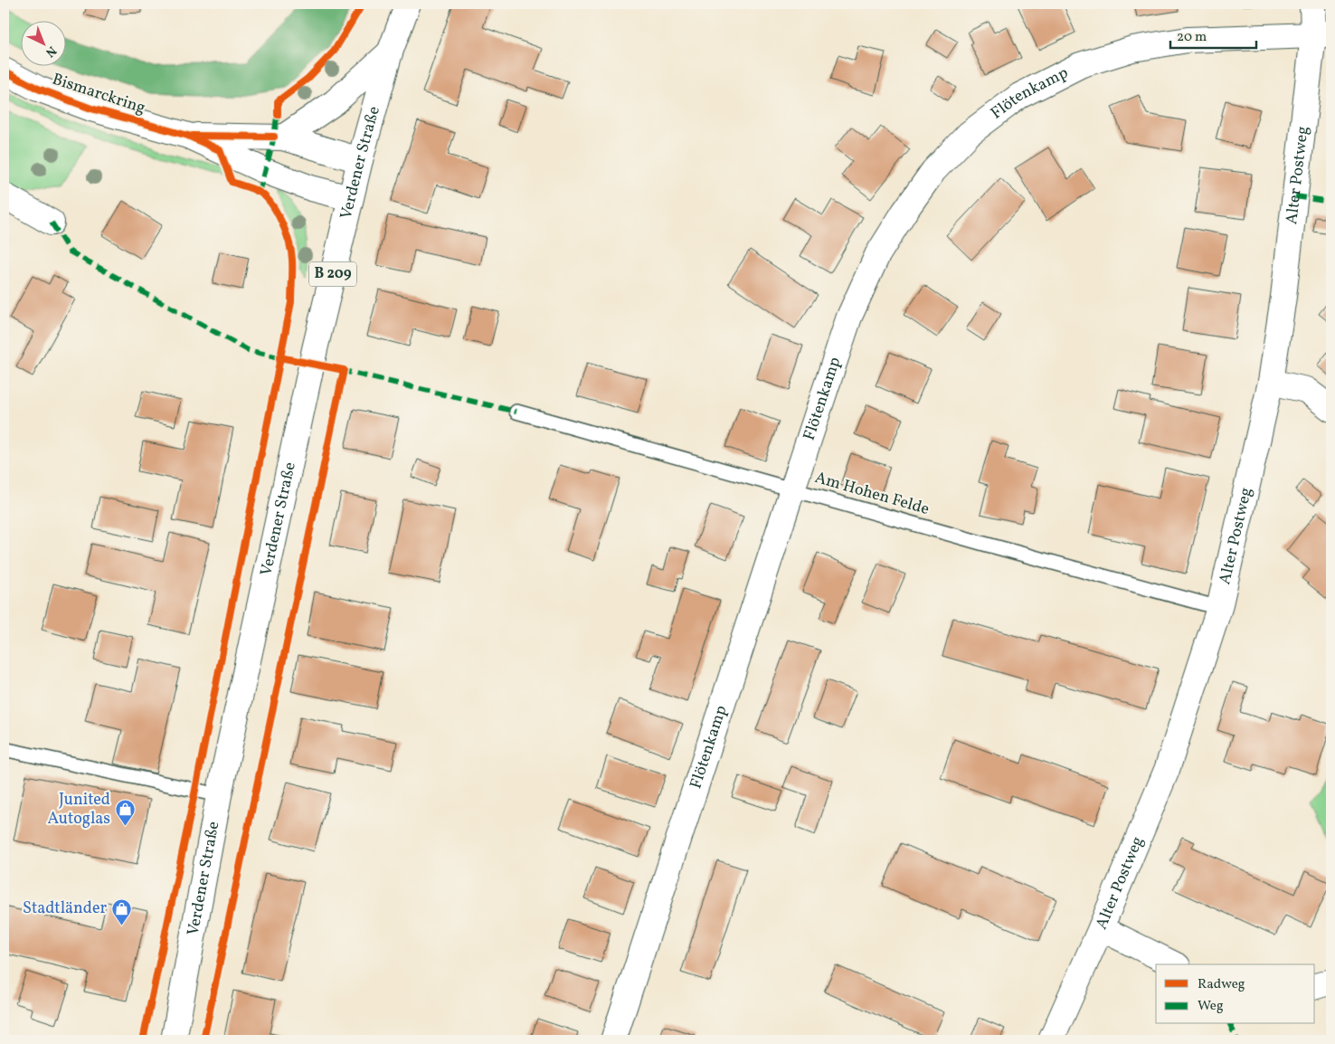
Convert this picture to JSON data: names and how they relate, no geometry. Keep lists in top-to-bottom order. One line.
{"streets":{"street":["Bismarckring","Flötenkamp","Verdener Straße","Alter Postweg","B 209"],"lane":["Am Hohen Felde"]},"crossings":[["Bismarckring","Verdener Straße"],["Flötenkamp","Alter Postweg"],["Flötenkamp","Am Hohen Felde"],["Alter Postweg","Am Hohen Felde"]],"places":{"shop":["Junited Autoglas","Stadtländer"]},"legend":["Radweg","Weg"],"scale_bar":"20 m","north":"bottom right"}
